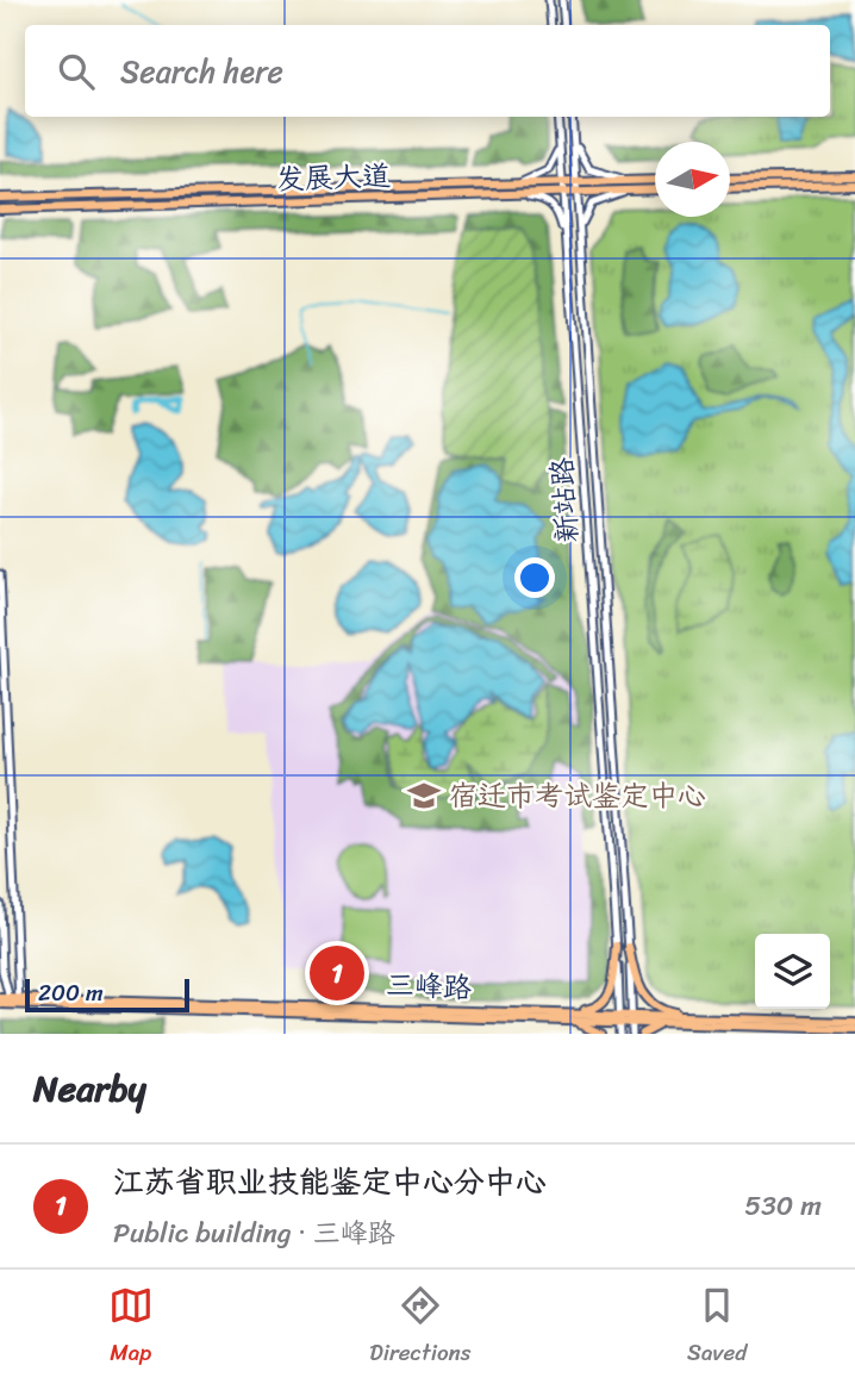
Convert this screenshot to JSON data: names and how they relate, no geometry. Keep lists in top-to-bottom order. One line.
{"streets":{"main road":["发展大道","三峰路"],"street":["新站路"]},"crossings":[["发展大道","新站路"],["新站路","三峰路"]],"places":{"school or university":["宿迁市考试鉴定中心"]},"scale_bar":"200 m","north":"right","page":{"search":"Search here","pins":"1","scale":"200 m","heading":"Nearby","list":[{"mark":"1","name":"江苏省职业技能鉴定中心分中心","note":"Public building · 三峰路","value":"530 m"}],"nav":["Map","Directions","Saved"]}}
